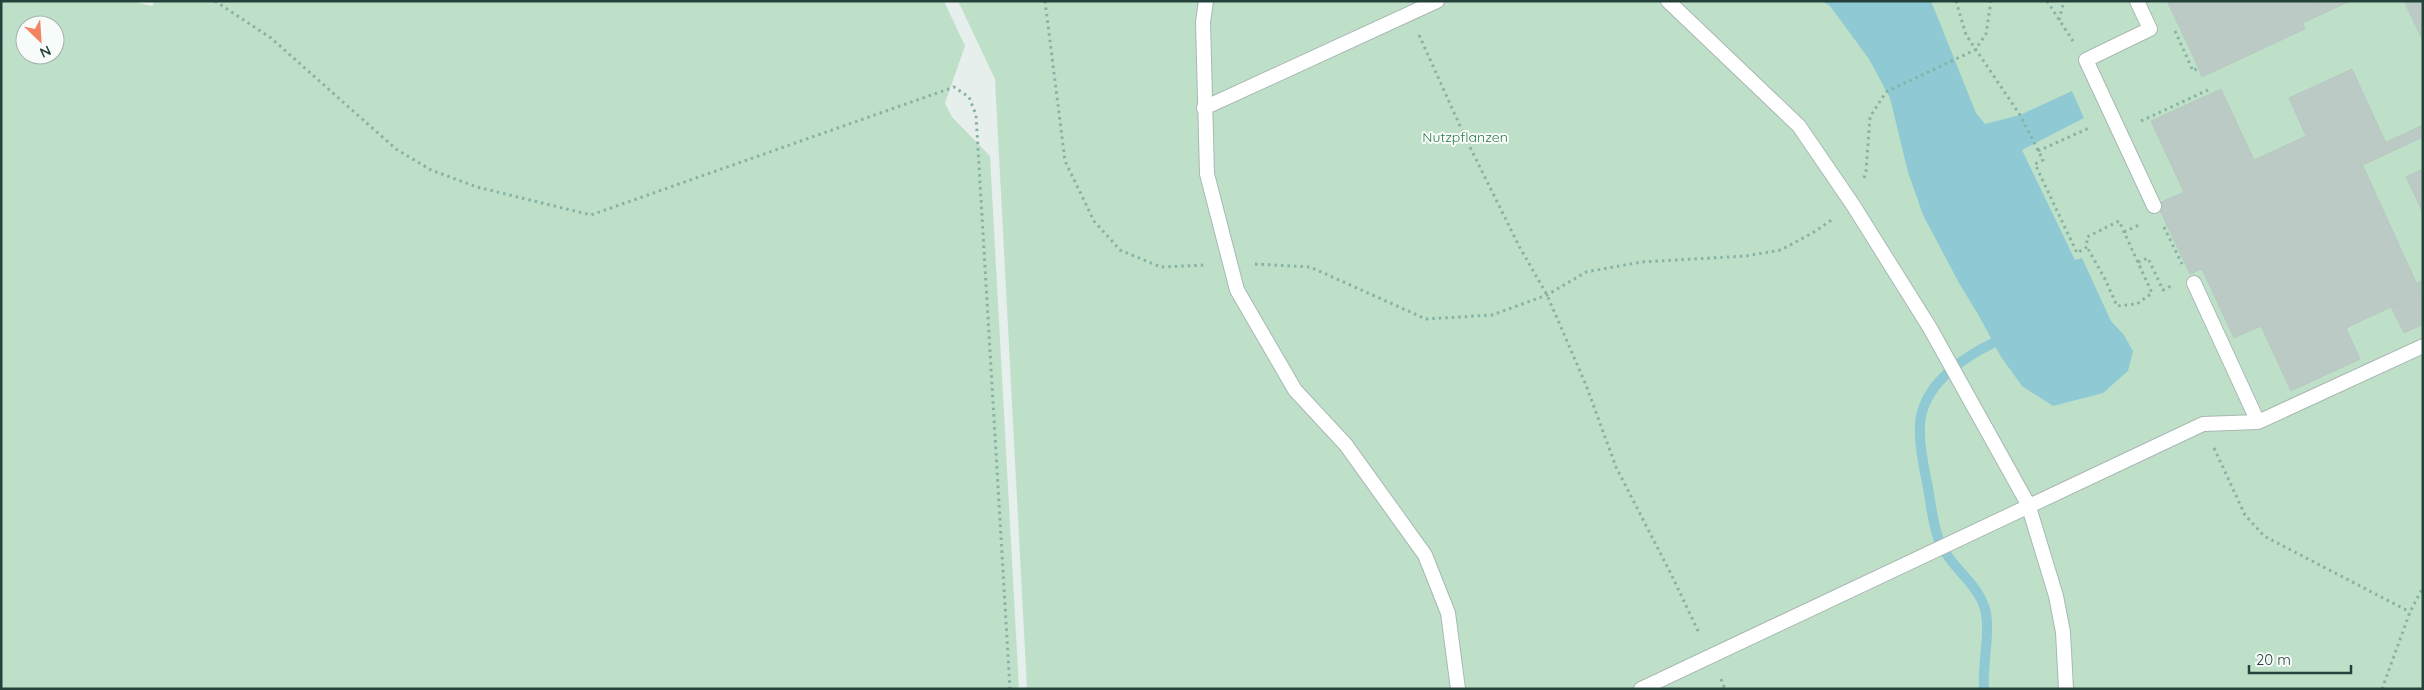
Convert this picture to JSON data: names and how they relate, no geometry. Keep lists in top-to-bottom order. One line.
{"parks":["Nutzpflanzen"],"scale_bar":"20 m","north":"bottom right"}
